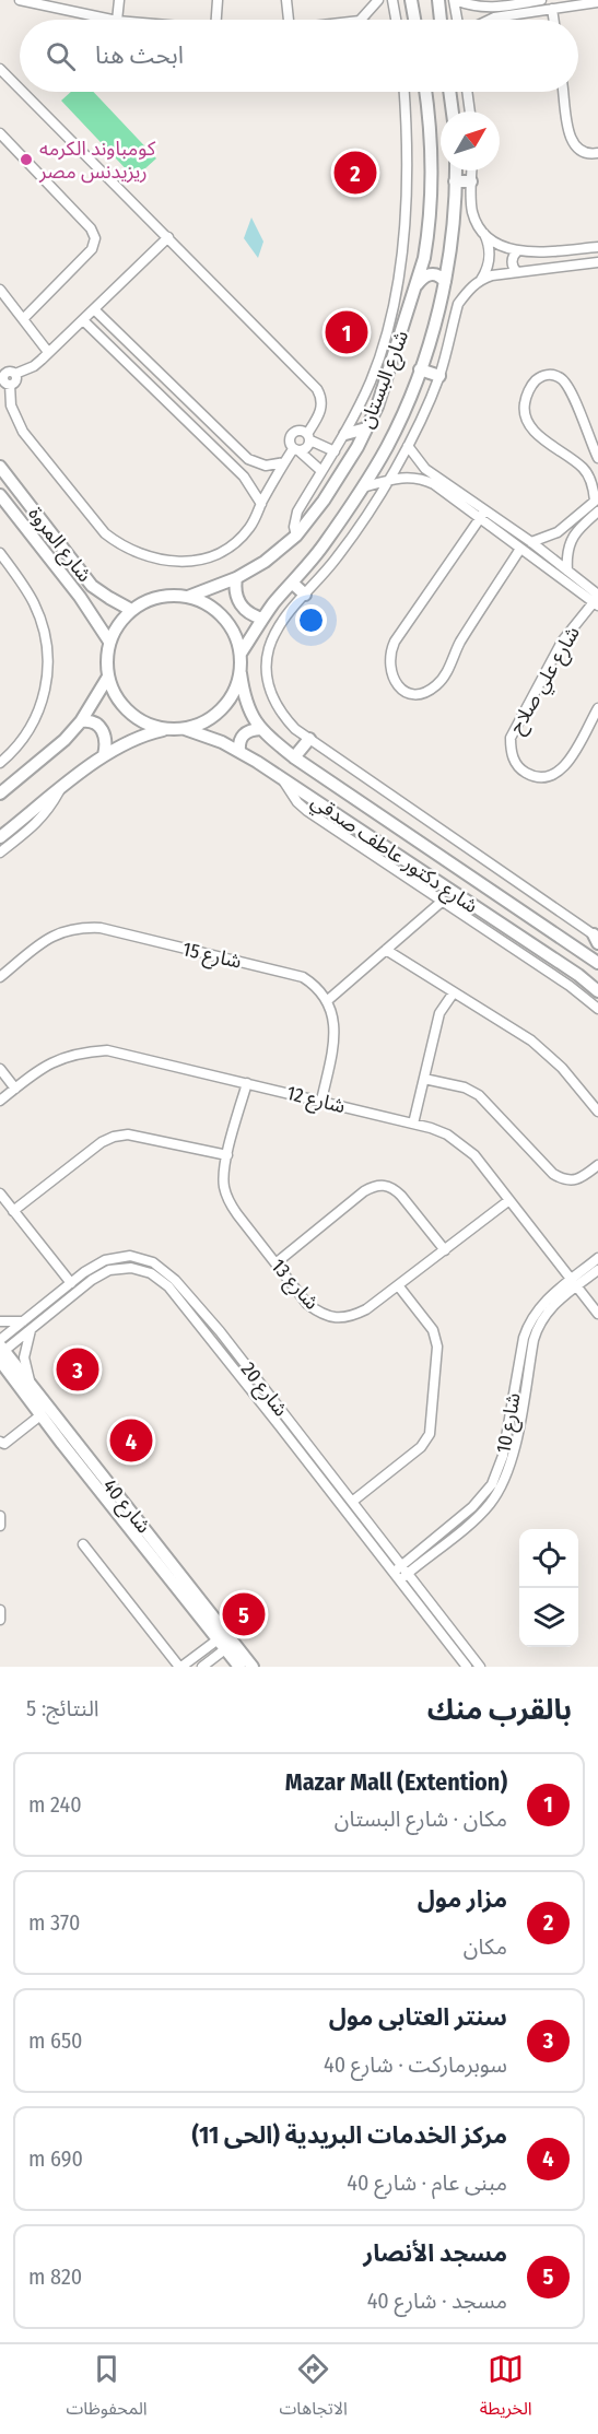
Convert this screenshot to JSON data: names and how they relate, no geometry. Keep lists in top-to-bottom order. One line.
{"streets":{"street":["شارع البستان","شارع المروة","شارع علي صلاح","شارع دكتور عاطف صدقي","شارع 15","شارع 12","شارع 13","شارع 20","شارع 10","شارع 40"]},"crossings":[["شارع البستان","شارع المروة"],["شارع البستان","شارع دكتور عاطف صدقي"],["شارع المروة","شارع دكتور عاطف صدقي"],["شارع 12","شارع 13"],["شارع 12","شارع 10"],["شارع 20","شارع 10"],["شارع 20","شارع 40"]],"places":["كومباوند الكرمه ريزيدنس مصر"],"north":"top right","page":{"search":"ابحث هنا","pins":["2","1","3","4","5"],"heading":["بالقرب منك","النتائج: 5"],"list":[{"mark":"1","name":"Mazar Mall (Extention)","note":"مكان · شارع البستان","value":"240 m"},{"mark":"2","name":"مزار مول","note":"مكان","value":"370 m"},{"mark":"3","name":"سنتر العتابى مول","note":"سوبرماركت · شارع 40","value":"650 m"},{"mark":"4","name":"مركز الخدمات البريدية (الحى 11)","note":"مبنى عام · شارع 40","value":"690 m"},{"mark":"5","name":"مسجد الأنصار","note":"مسجد · شارع 40","value":"820 m"}],"nav":["الخريطة","الاتجاهات","المحفوظات"]}}
